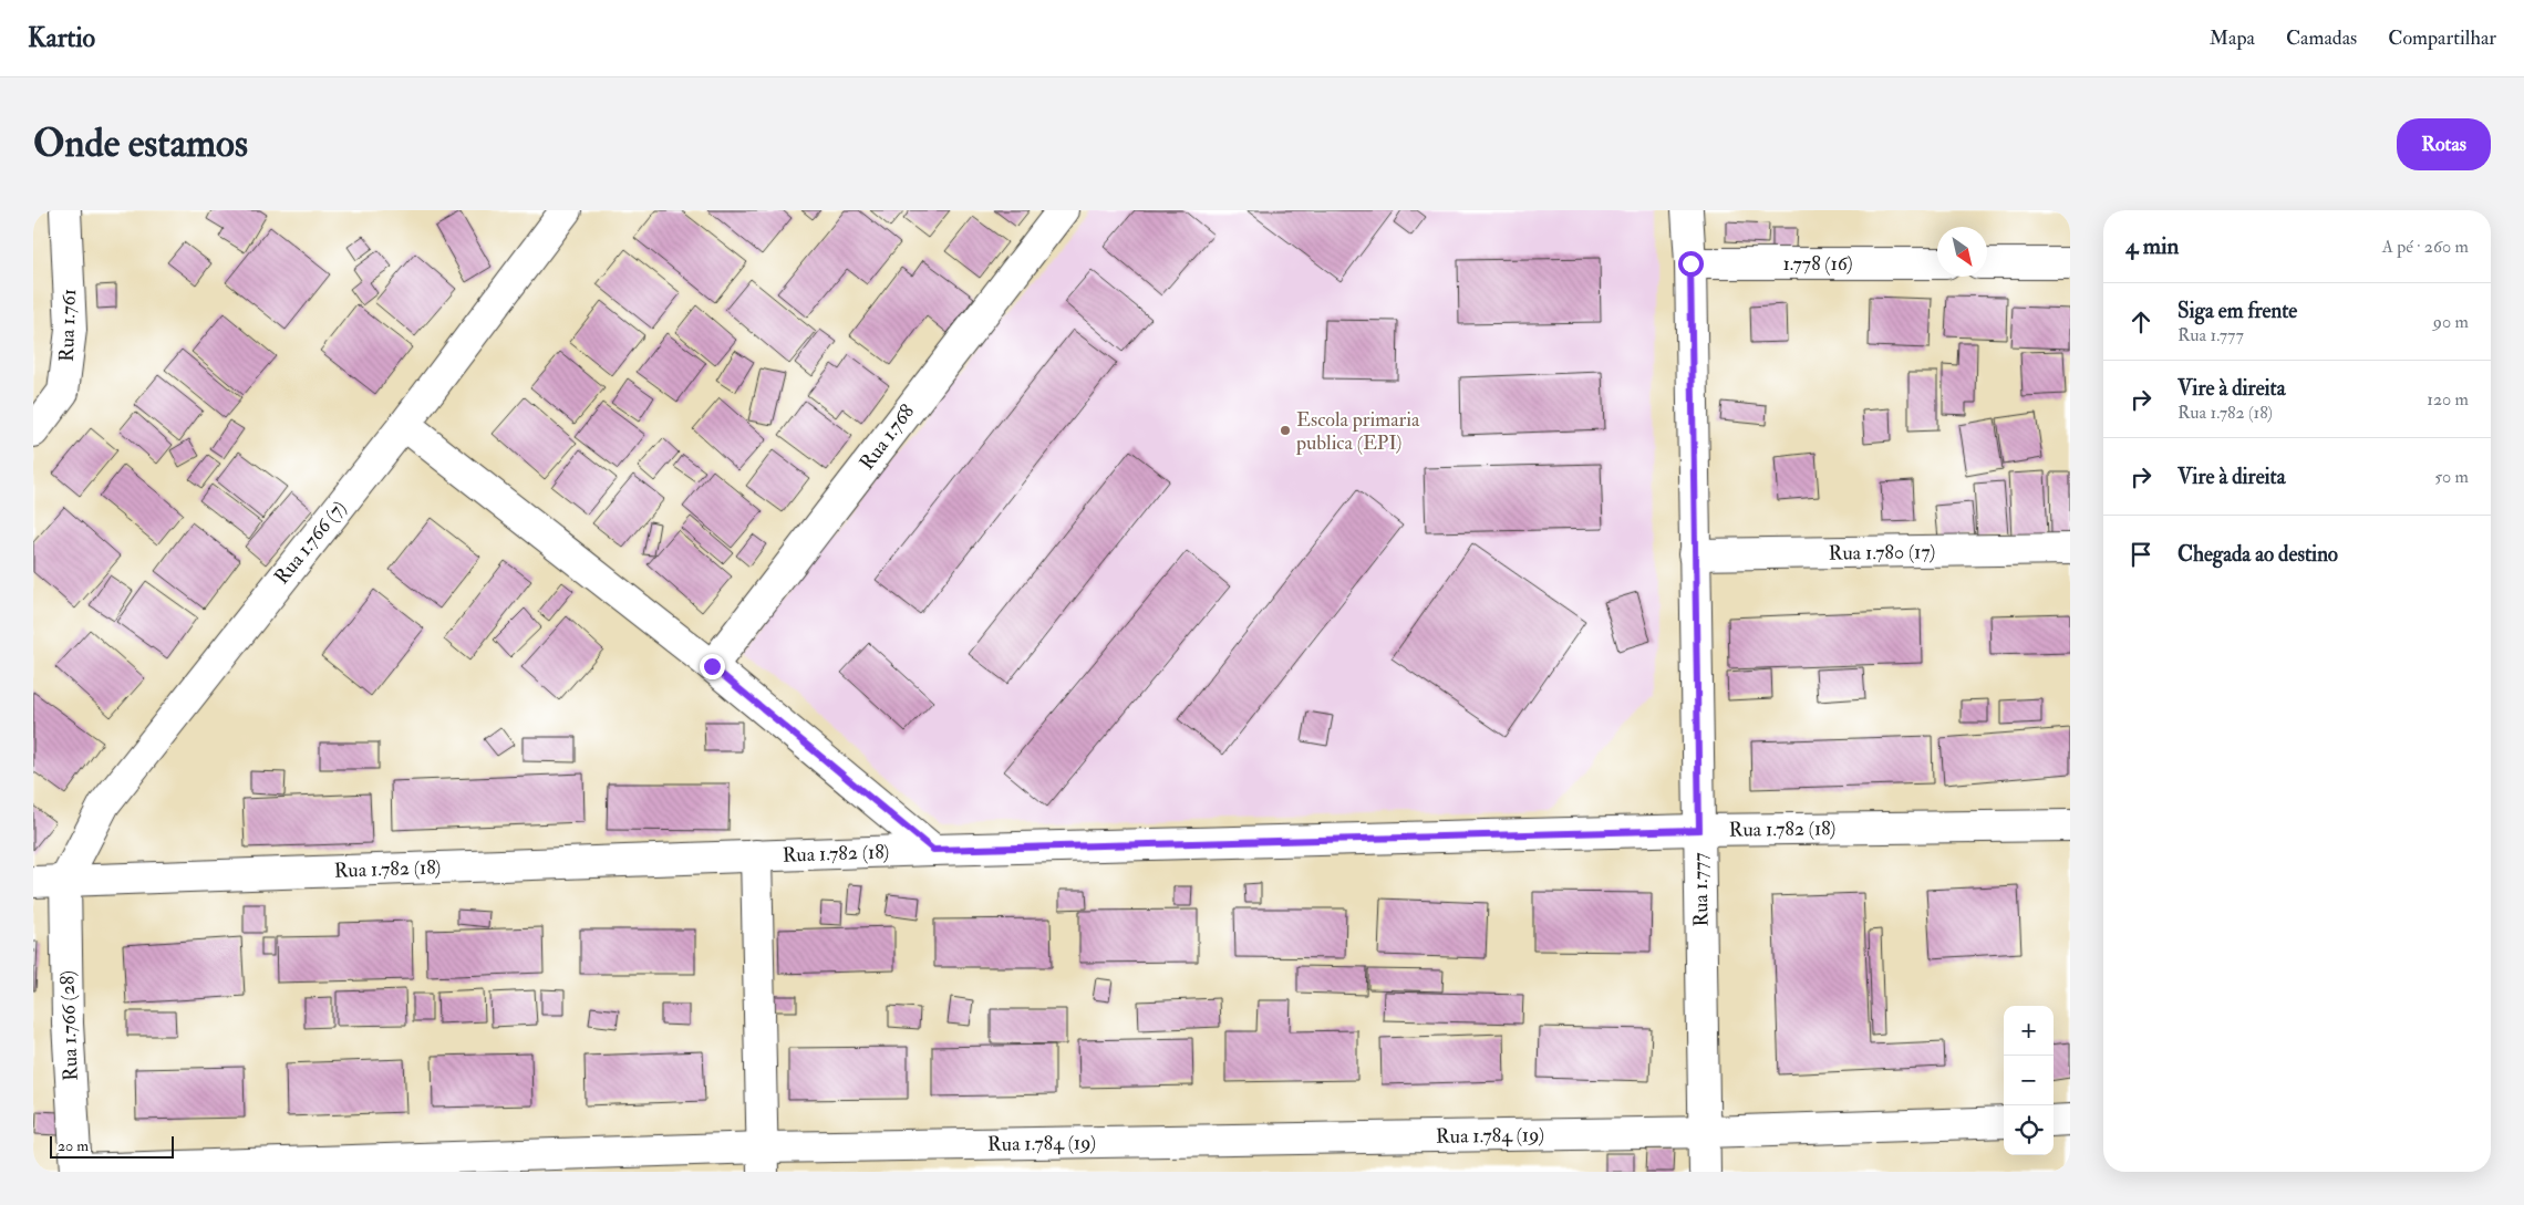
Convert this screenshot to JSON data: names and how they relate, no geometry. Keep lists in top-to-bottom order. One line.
{"streets":{"street":["1.778 (16)","Rua 1.761","Rua 1.768","Rua 1.766 (7)","Rua 1.780 (17)","Rua 1.782 (18)","Rua 1.777","Rua 1.766 (28)","Rua 1.784 (19)"]},"crossings":[["1.778 (16)","Rua 1.777"],["Rua 1.766 (7)","Rua 1.782 (18)"],["Rua 1.766 (7)","Rua 1.766 (28)"],["Rua 1.780 (17)","Rua 1.777"],["Rua 1.782 (18)","Rua 1.777"],["Rua 1.782 (18)","Rua 1.766 (28)"],["Rua 1.777","Rua 1.784 (19)"],["Rua 1.766 (28)","Rua 1.784 (19)"]],"places":["Escola primaria publica (EPI)"],"scale_bar":"20 m","north":"bottom right","page":{"header":"Kartio","nav":["Mapa","Camadas","Compartilhar"],"buttons":"Rotas","title":"Onde estamos","heading":["4 min","A pé · 260 m"],"list":[["Siga em frente","Rua 1.777","90 m"],["Vire à direita","Rua 1.782 (18)","120 m"],["Vire à direita","50 m"],"Chegada ao destino"],"map_buttons":["+","−"],"scale":"20 m"}}
